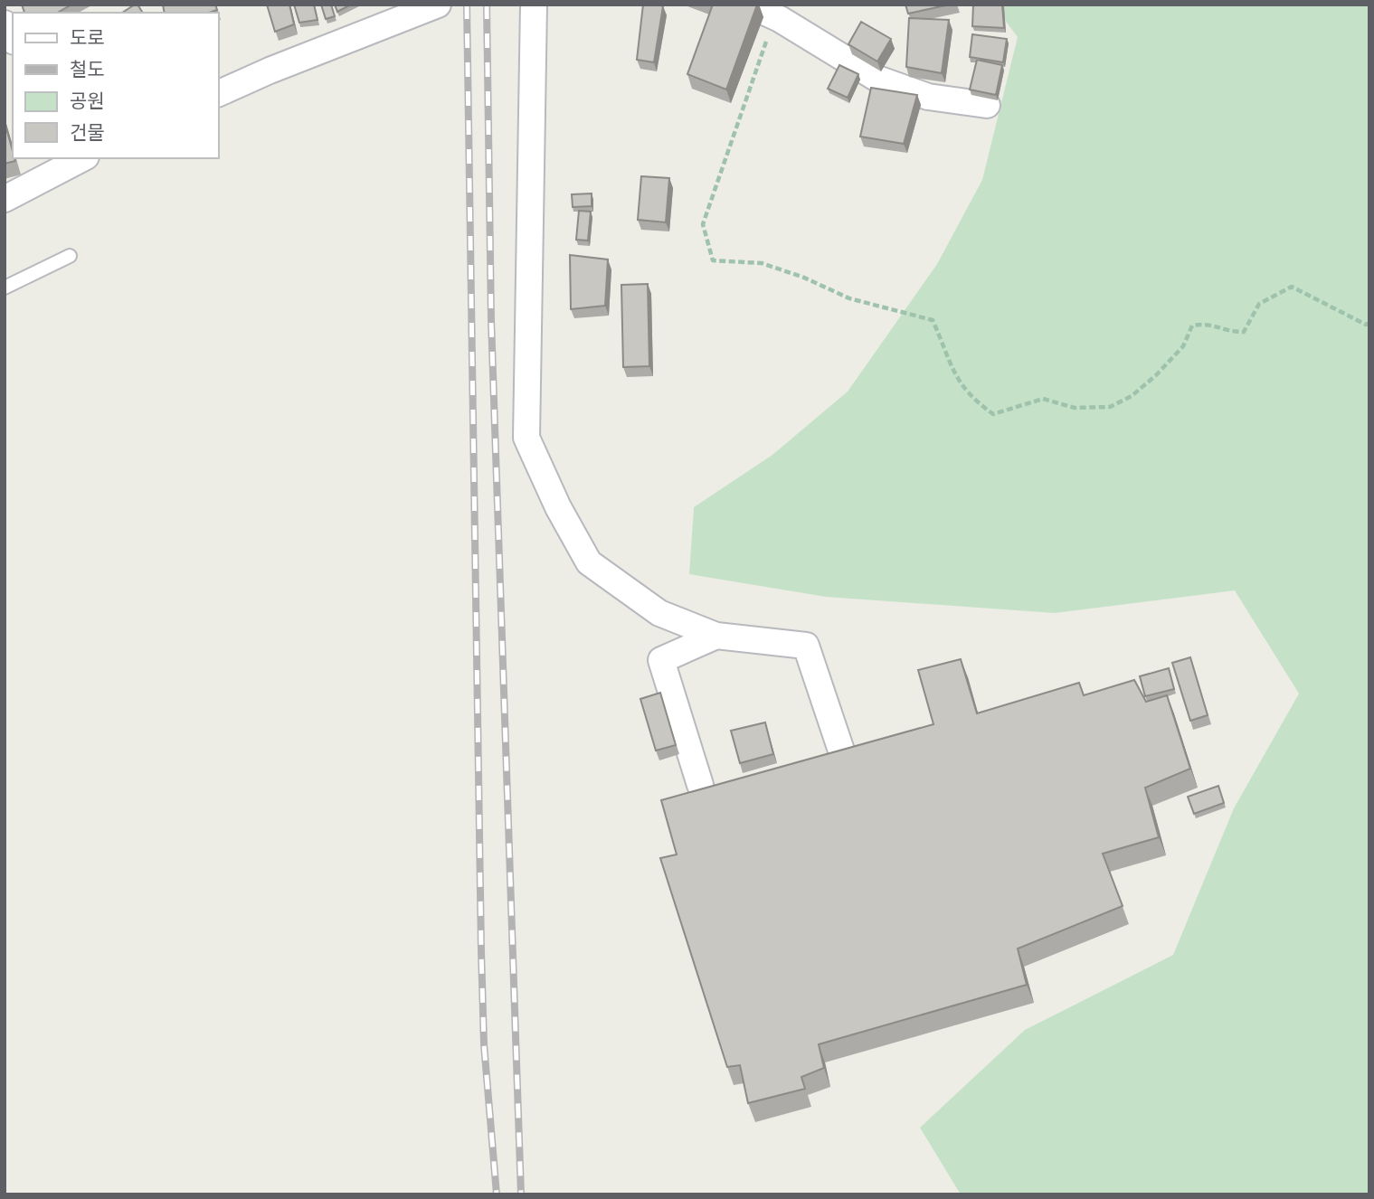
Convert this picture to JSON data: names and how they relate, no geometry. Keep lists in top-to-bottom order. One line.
{"legend":["도로","철도","공원","건물"]}
